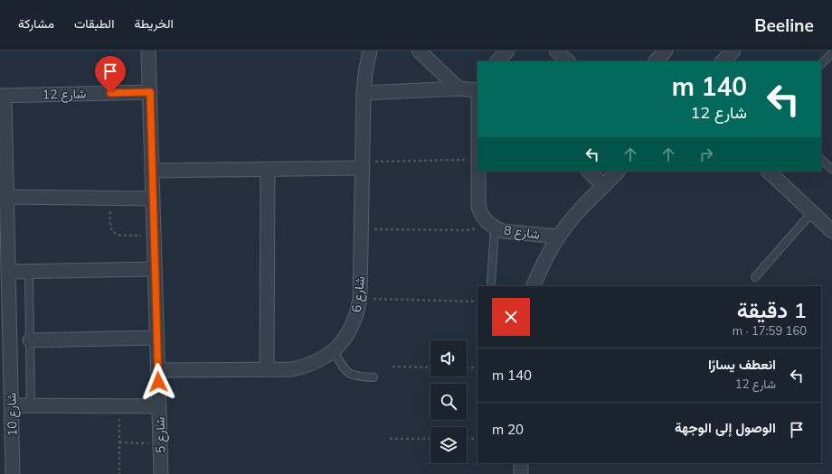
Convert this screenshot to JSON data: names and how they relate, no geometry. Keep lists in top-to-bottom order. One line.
{"streets":{"street":["شارع 12","شارع 8","شارع 6","شارع 10","شارع 5"]},"crossings":[["شارع 12","شارع 10"],["شارع 12","شارع 5"],["شارع 6","شارع 5"]],"page":{"header":"Beeline","nav":["الخريطة","الطبقات","مشاركة"],"turn":["140 m","شارع 12"],"heading":["1 دقيقة","160 m · 17:59"],"list":[{"name":"انعطف يسارًا","note":"شارع 12","value":"140 m"},{"name":"الوصول إلى الوجهة","value":"20 m"}]}}
